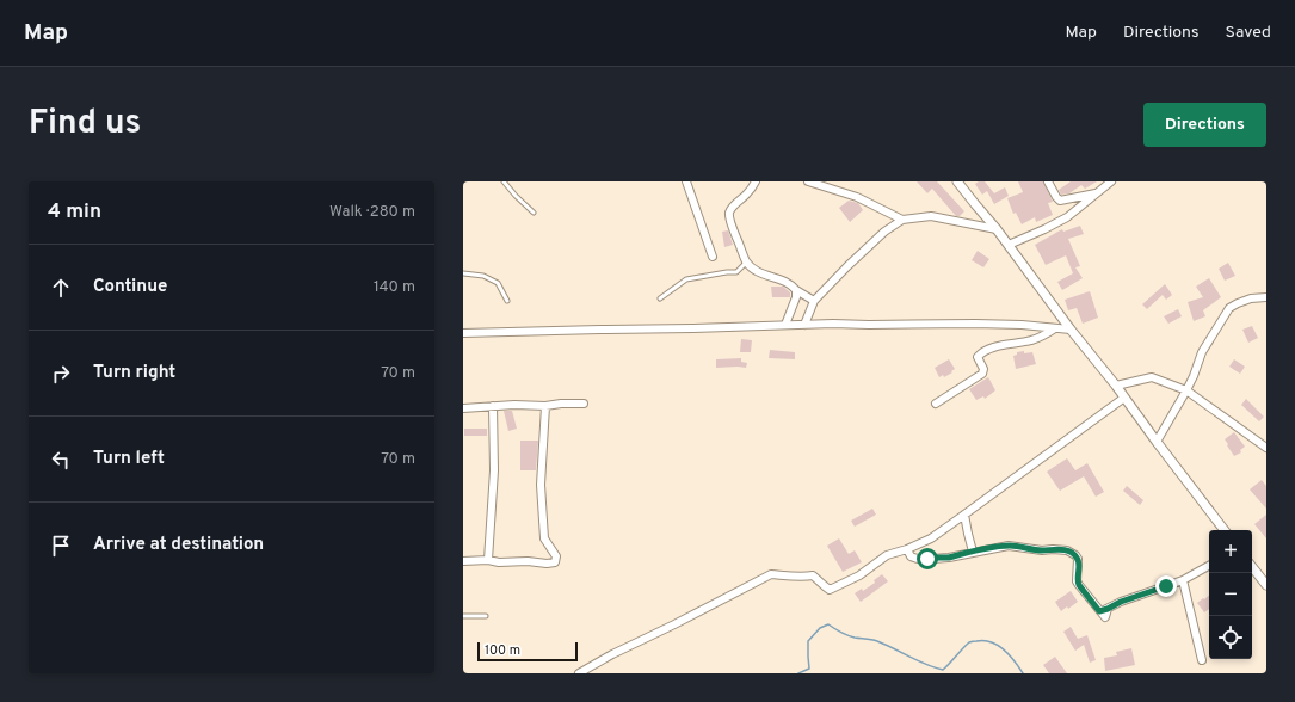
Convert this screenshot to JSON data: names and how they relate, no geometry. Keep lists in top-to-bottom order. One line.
{"scale_bar":"100 m","page":{"header":"Map","nav":["Map","Directions","Saved"],"title":"Find us","buttons":"Directions","heading":["4 min","Walk · 280 m"],"list":[["Continue","140 m"],["Turn right","70 m"],["Turn left","70 m"],"Arrive at destination"],"map_buttons":["+","−"],"scale":"100 m"}}
